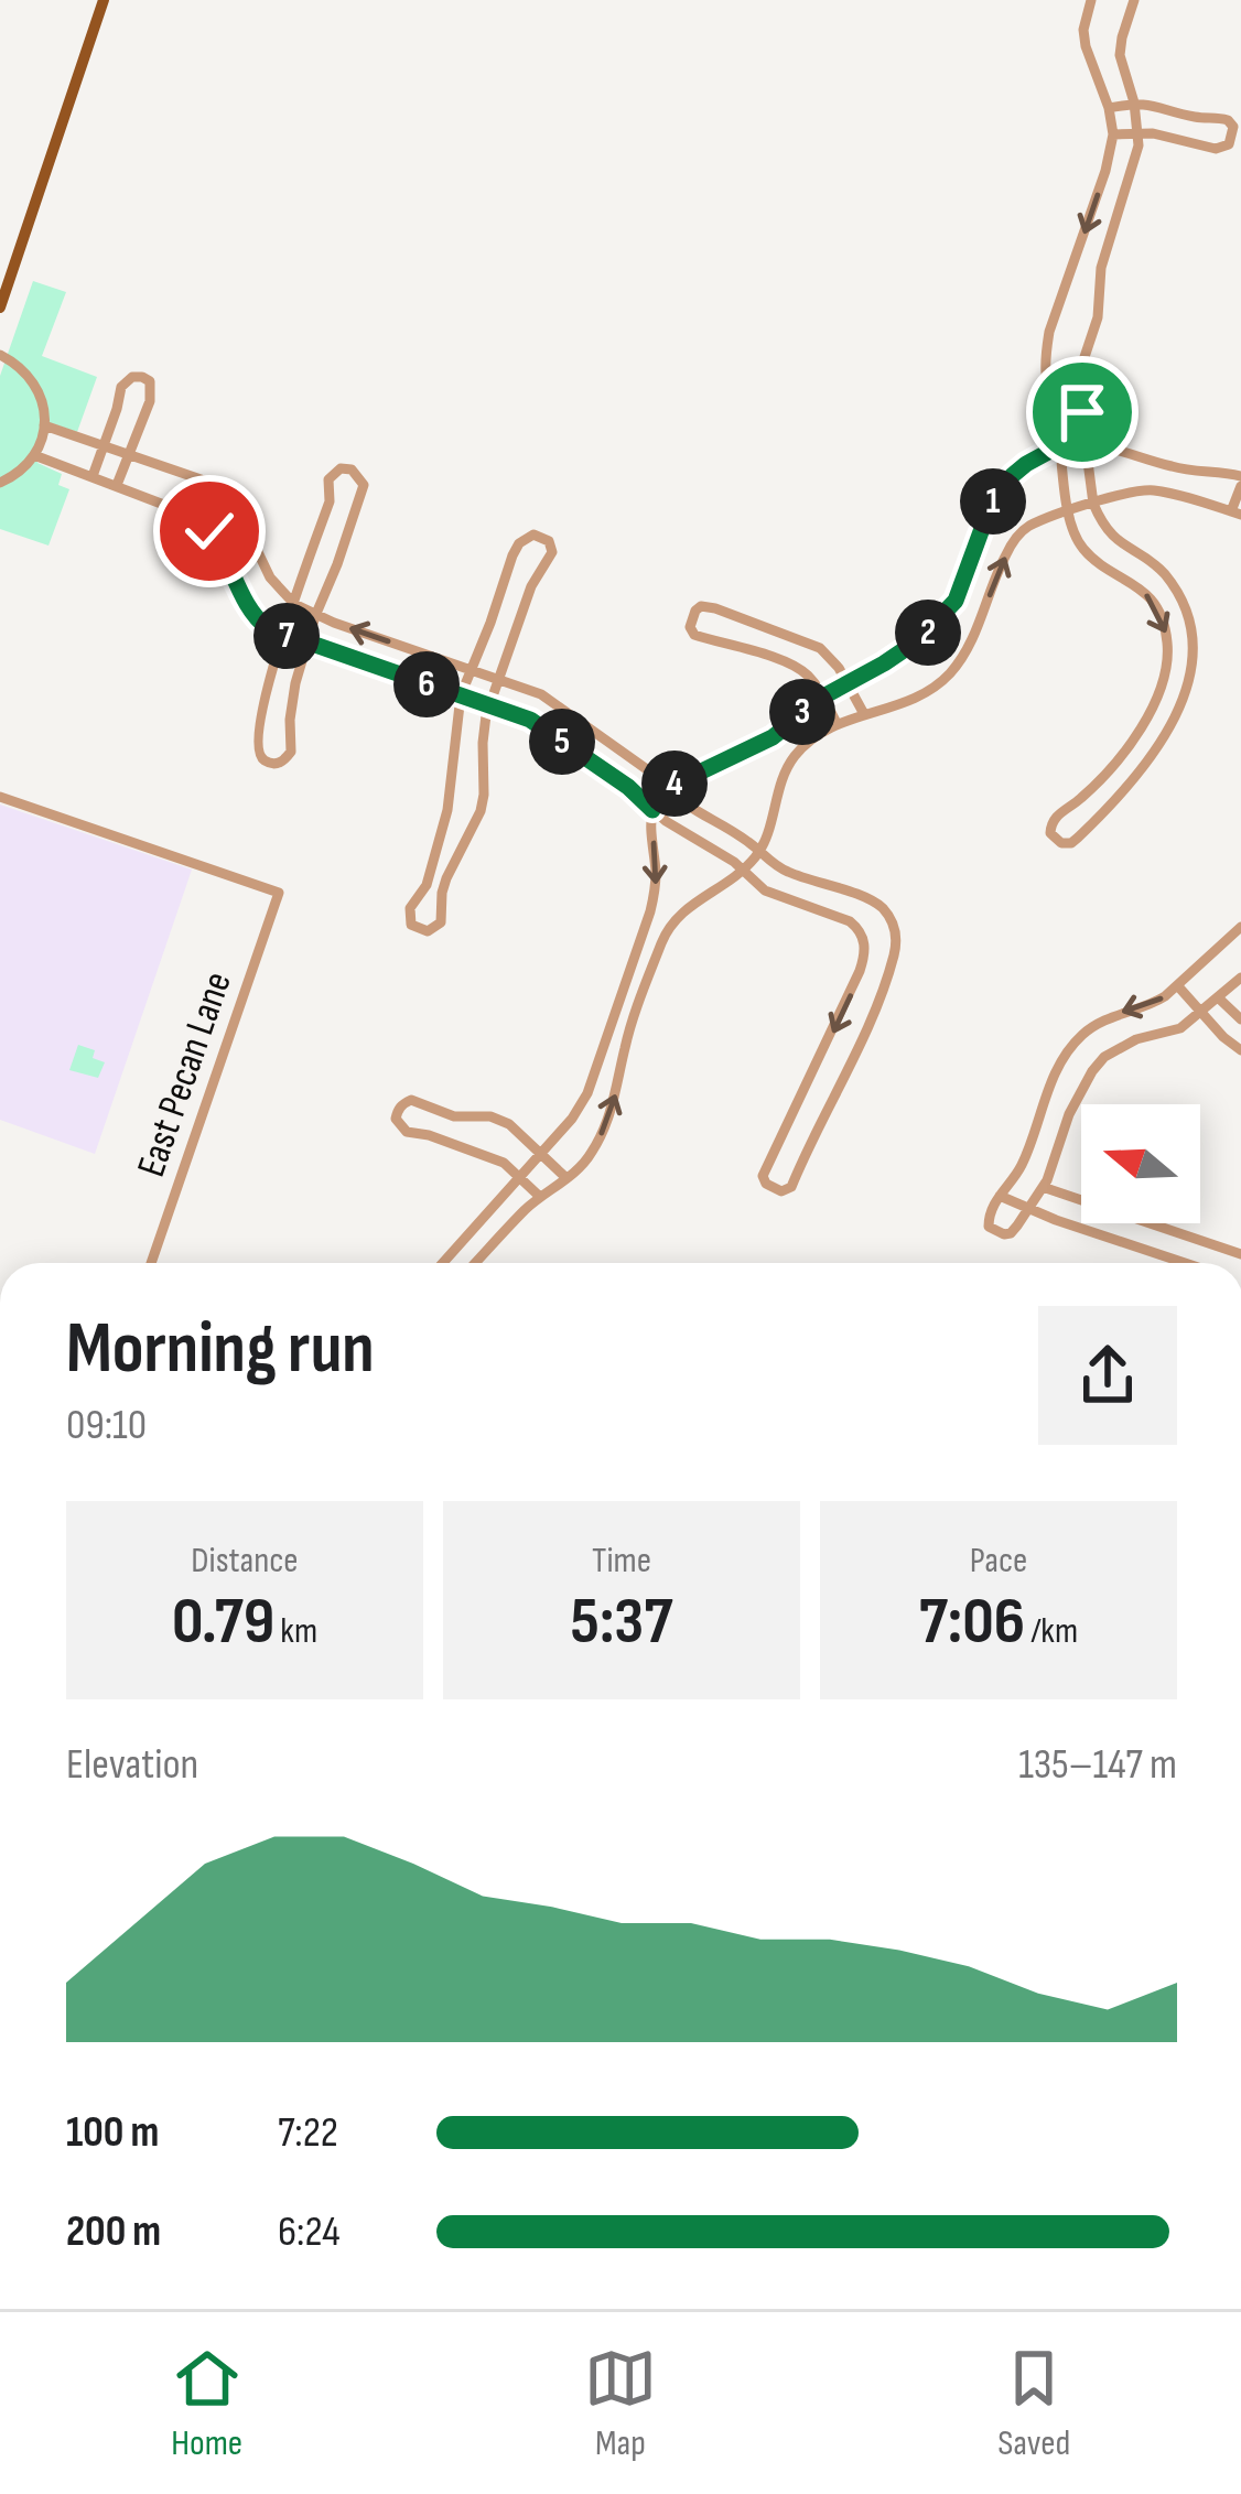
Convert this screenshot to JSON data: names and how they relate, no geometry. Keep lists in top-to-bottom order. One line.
{"streets":{"street":["East Pecan Lane"]},"north":"left","page":{"pins":["1","2","7","6","3","5","4"],"heading":["Morning run","09:10"],"stats":[["Distance","0.79 km"],["Time","5:37"],["Pace","7:06 /km"]],"chart":["Elevation","135–147 m"],"list":[{"name":"100 m","note":"7:22"},{"name":"200 m","note":"6:24"}],"tabs":["Home","Map","Saved"]}}
